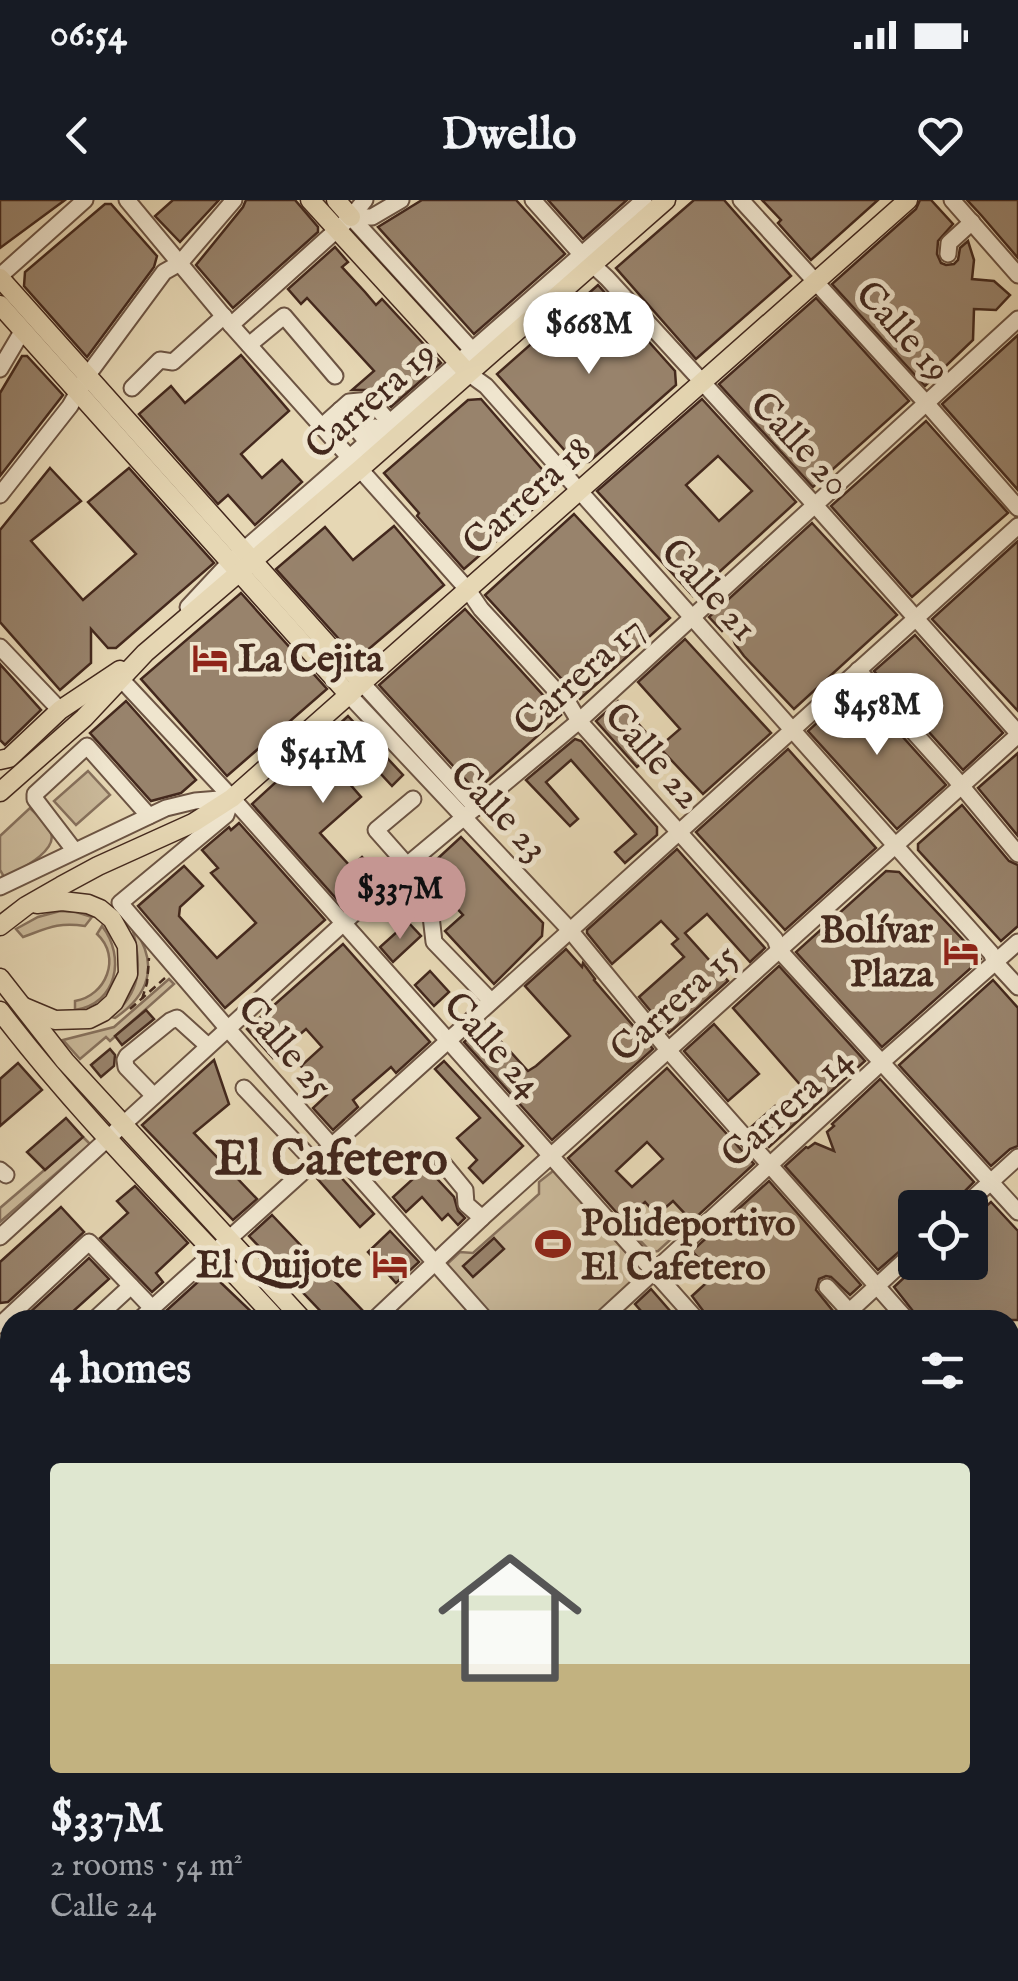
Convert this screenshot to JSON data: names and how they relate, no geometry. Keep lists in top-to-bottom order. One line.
{"streets":{"main road":["Carrera 18","Calle 23"],"street":["Calle 19","Carrera 19","Calle 20","Calle 21","Carrera 17","Calle 22","Carrera 15","Calle 24","Calle 25","Carrera 14"]},"crossings":[["Calle 19","Carrera 18"],["Calle 19","Carrera 17"],["Carrera 19","Calle 20"],["Carrera 19","Calle 21"],["Carrera 19","Calle 22"],["Calle 20","Carrera 18"],["Calle 20","Carrera 17"],["Calle 20","Carrera 15"],["Carrera 18","Calle 21"],["Carrera 18","Calle 22"],["Carrera 18","Calle 23"],["Carrera 18","Calle 24"],["Carrera 18","Calle 25"],["Calle 21","Carrera 17"],["Calle 21","Carrera 15"],["Calle 21","Carrera 14"],["Carrera 17","Calle 22"],["Carrera 17","Calle 23"],["Carrera 17","Calle 24"],["Carrera 17","Calle 25"],["Calle 22","Carrera 15"],["Calle 22","Carrera 14"],["Calle 23","Carrera 15"],["Calle 23","Carrera 14"],["Carrera 15","Calle 24"],["Carrera 15","Calle 25"],["Calle 24","Carrera 14"]],"districts":["El Cafetero"],"places":{"hotel":["La Cejita","Bolívar Plaza","El Quijote"],"sports":["Polideportivo El Cafetero"]},"page":{"status":"06:54","header":"Dwello","price":["$668M","$458M","$541M","$337M"],"heading":"4 homes","list":[{"name":"$337M","note":"2 rooms · 54 m² · Calle 24"}]}}
